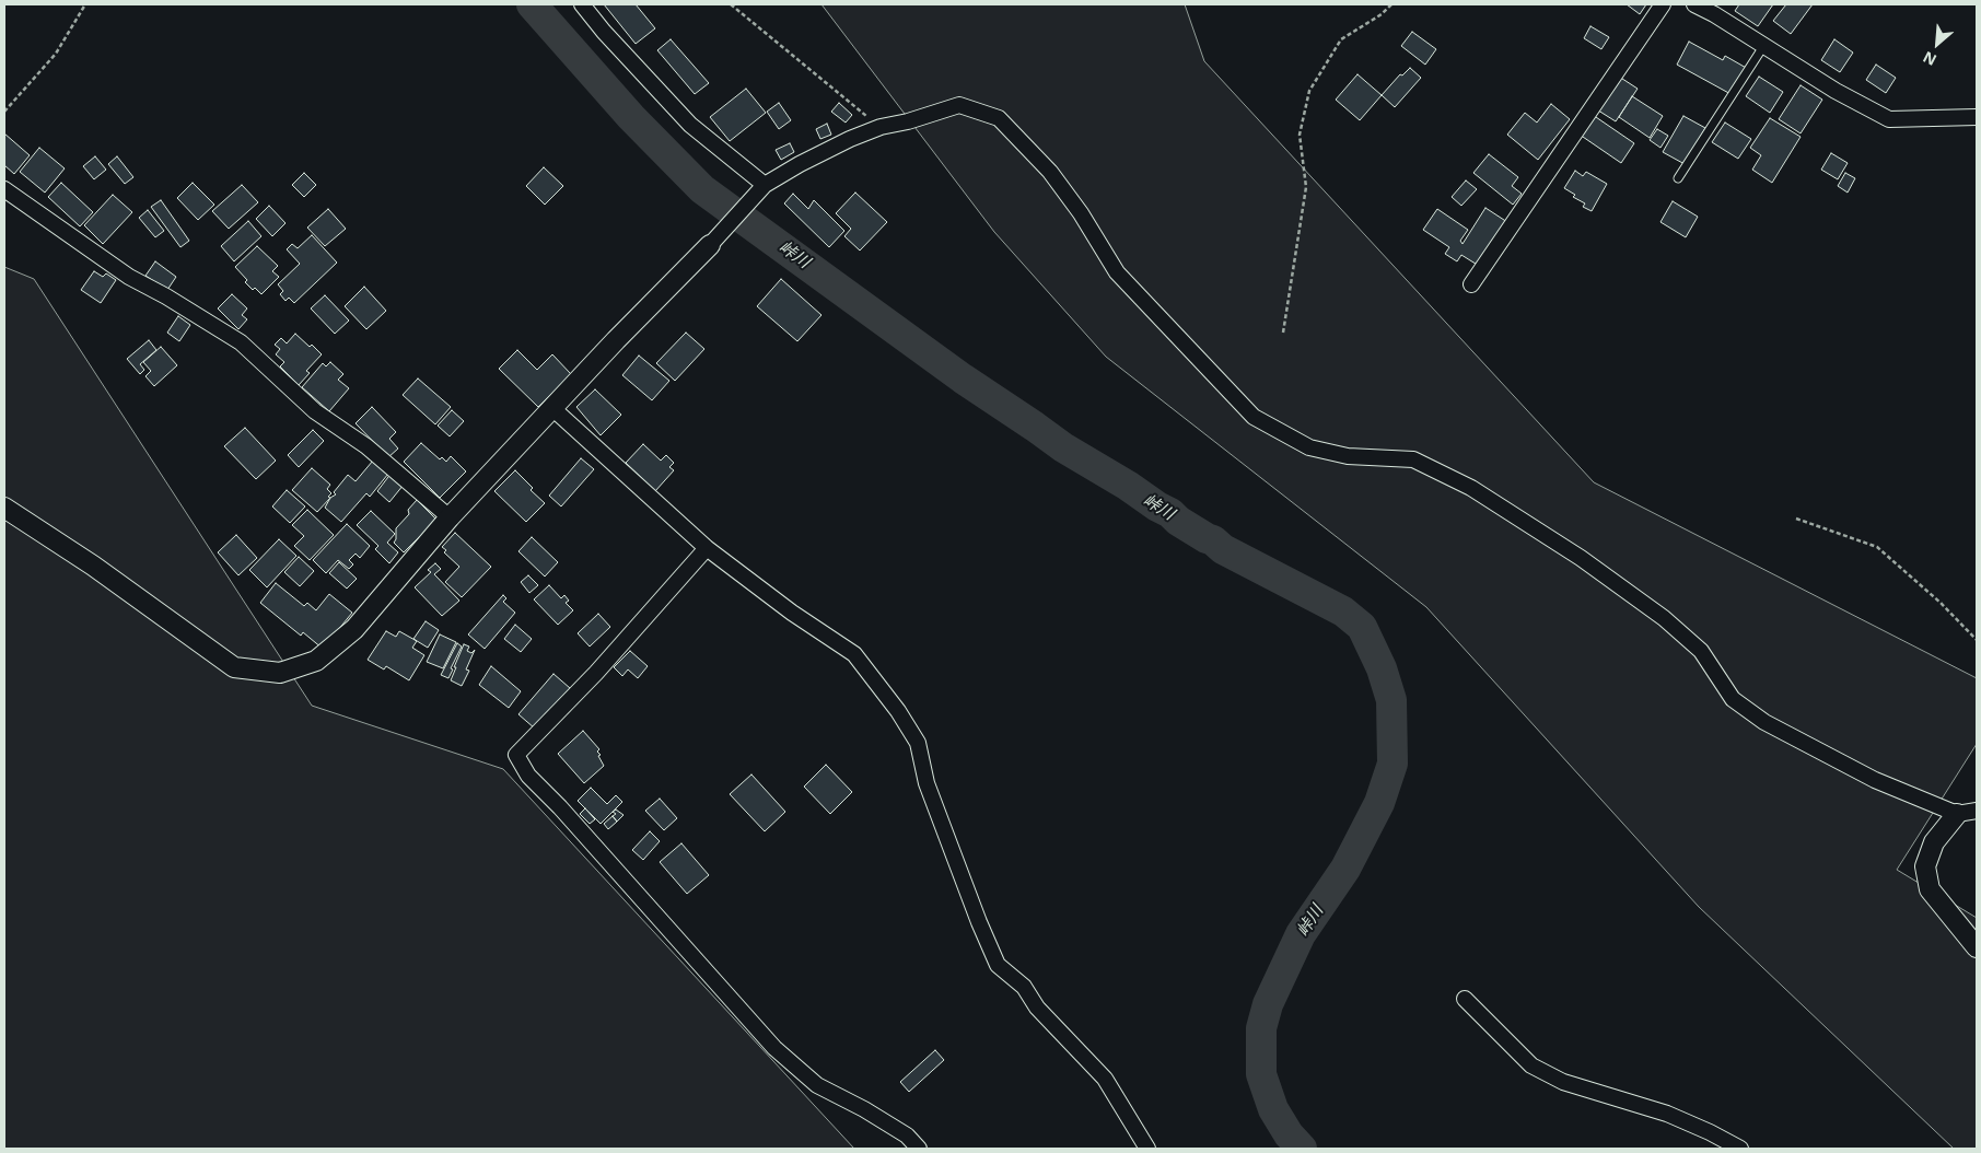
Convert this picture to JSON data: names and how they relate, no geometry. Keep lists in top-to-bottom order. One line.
{"water":["峠川"],"north":"bottom left"}
